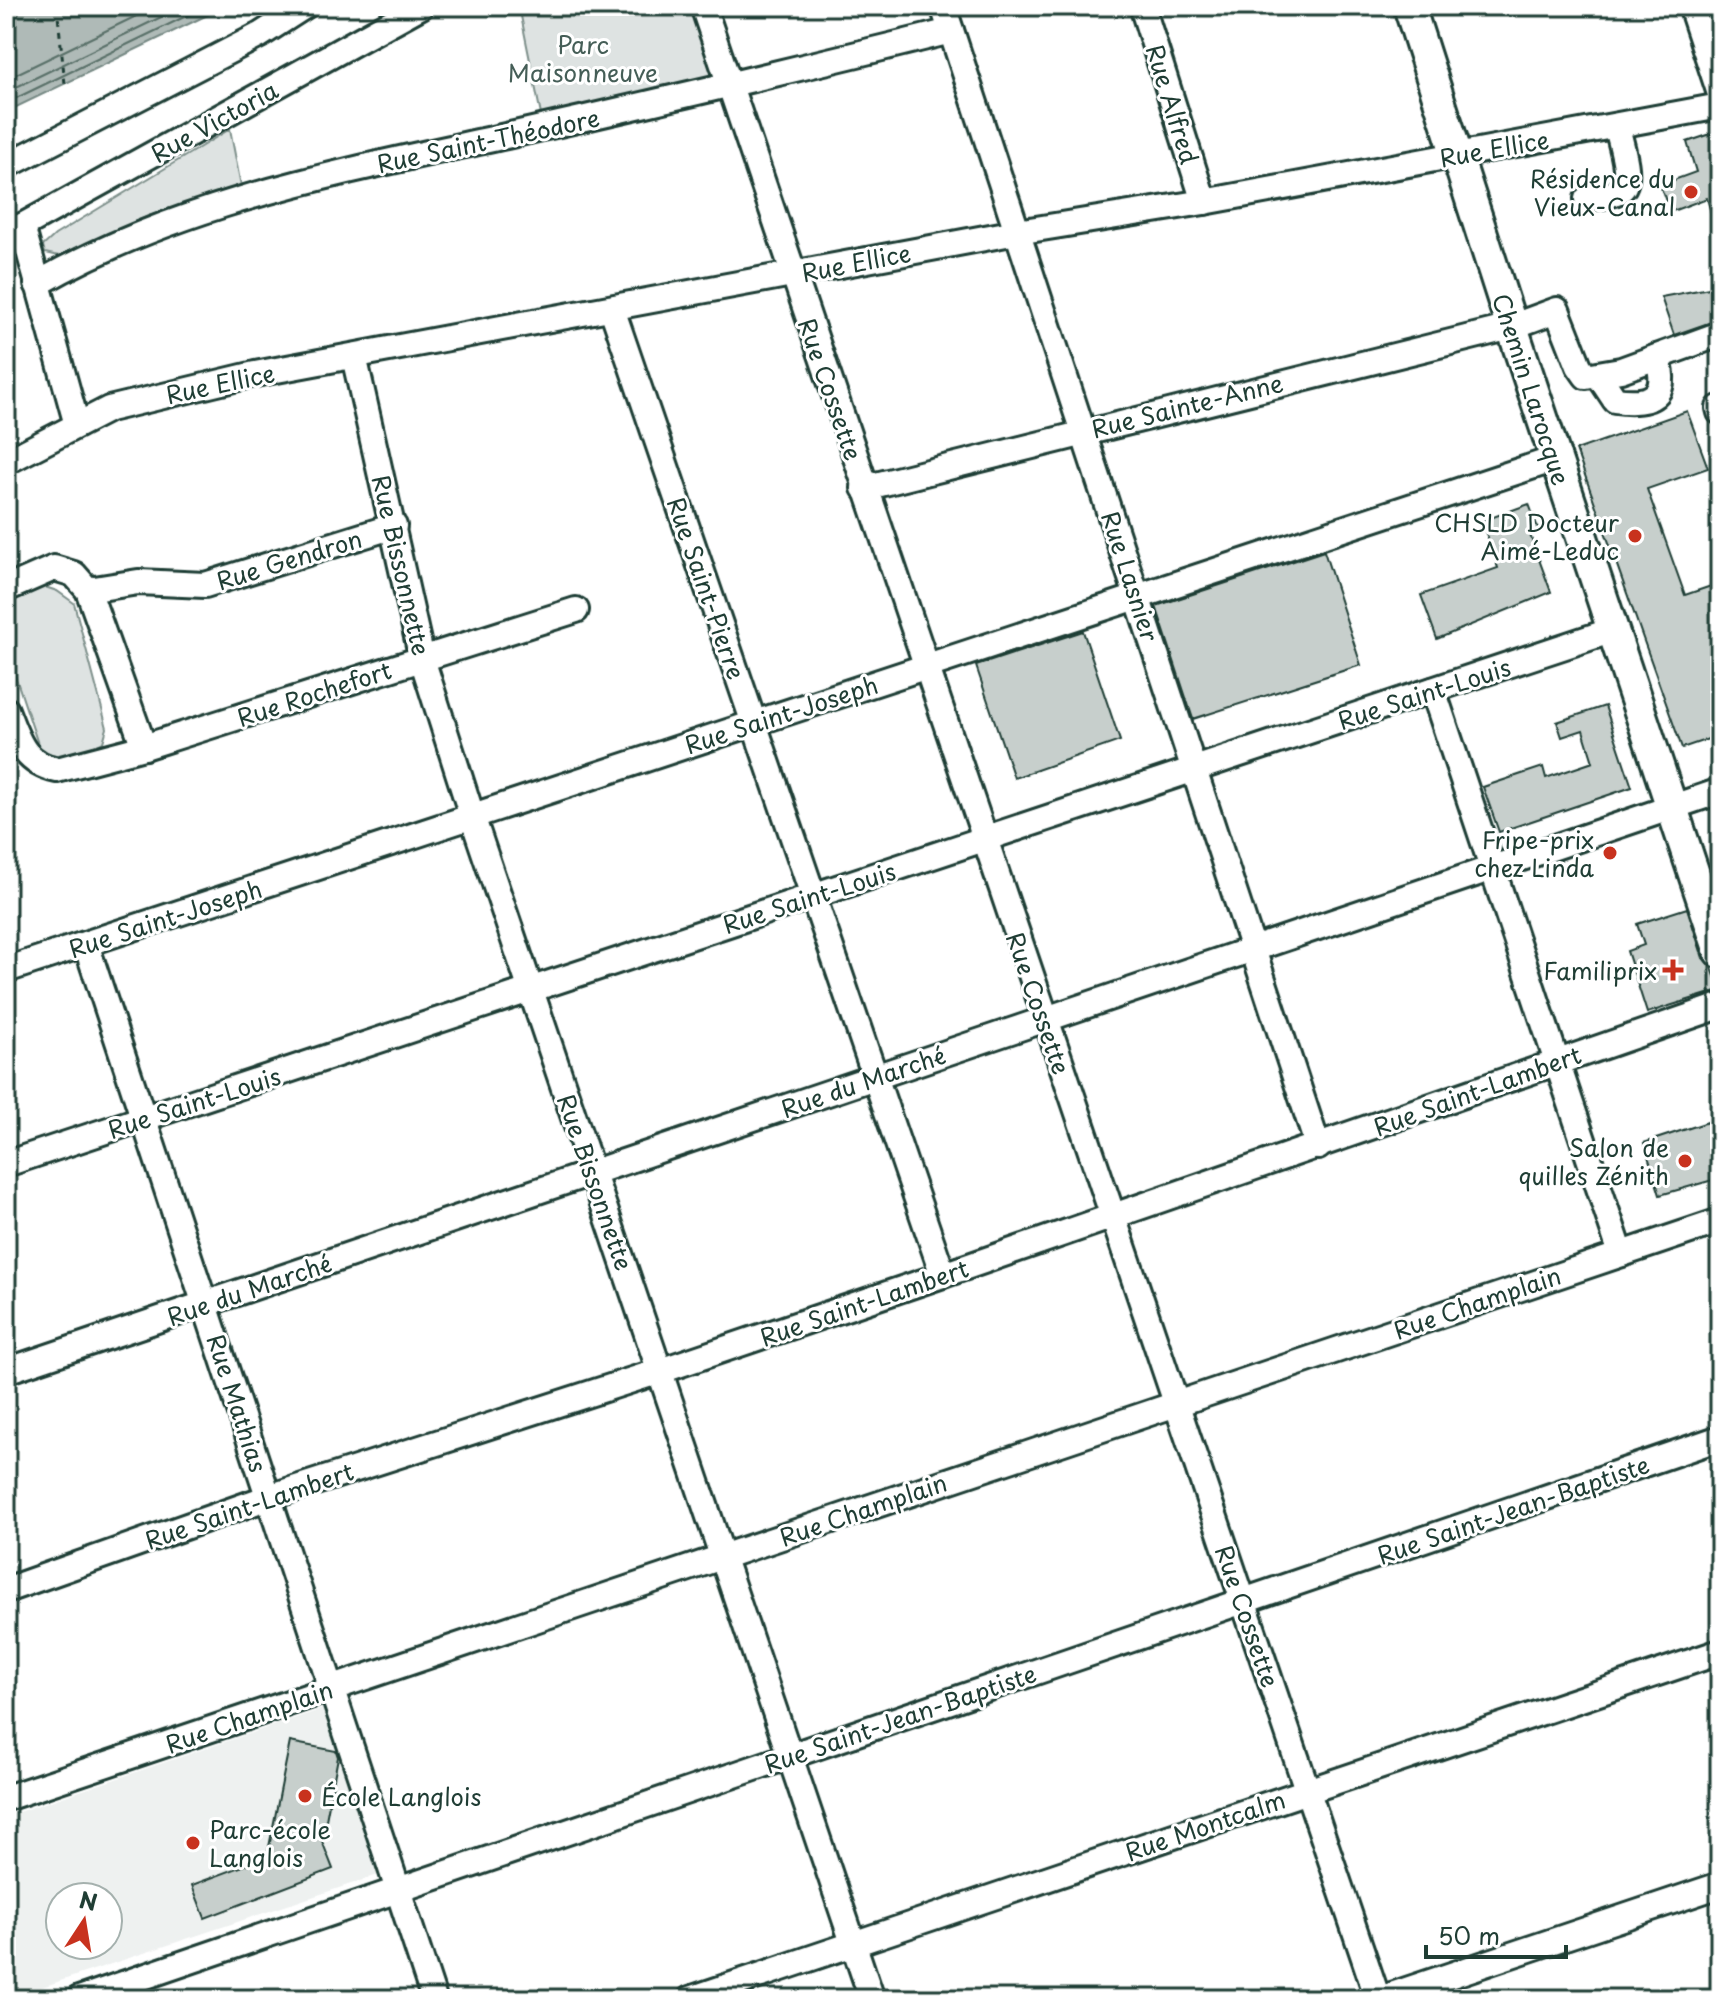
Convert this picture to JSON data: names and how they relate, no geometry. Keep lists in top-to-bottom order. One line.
{"streets":{"main road":["Chemin Larocque"],"street":["Rue Alfred","Rue Victoria","Rue Saint-Théodore","Rue Ellice","Rue Cossette","Rue Sainte-Anne","Rue Gendron","Rue Bissonnette","Rue Lasnier","Rue Saint-Pierre","Rue Rochefort","Rue Saint-Louis","Rue Saint-Joseph","Rue du Marché","Rue Saint-Lambert","Rue Champlain","Rue Mathias","Rue Saint-Jean-Baptiste","Rue Montcalm"]},"crossings":[["Rue Alfred","Rue Ellice"],["Rue Saint-Théodore","Rue Cossette"],["Rue Saint-Théodore","Rue Lasnier"],["Rue Ellice","Rue Cossette"],["Rue Ellice","Chemin Larocque"],["Rue Ellice","Rue Bissonnette"],["Rue Ellice","Rue Lasnier"],["Rue Ellice","Rue Saint-Pierre"],["Rue Cossette","Rue Sainte-Anne"],["Rue Cossette","Rue Saint-Louis"],["Rue Cossette","Rue Saint-Joseph"],["Rue Cossette","Rue du Marché"],["Rue Cossette","Rue Saint-Lambert"],["Rue Cossette","Rue Champlain"],["Rue Cossette","Rue Saint-Jean-Baptiste"],["Rue Cossette","Rue Montcalm"],["Chemin Larocque","Rue Sainte-Anne"],["Chemin Larocque","Rue Saint-Louis"],["Chemin Larocque","Rue Saint-Joseph"],["Chemin Larocque","Rue du Marché"],["Rue Sainte-Anne","Rue Lasnier"],["Rue Gendron","Rue Bissonnette"],["Rue Bissonnette","Rue Rochefort"],["Rue Bissonnette","Rue Saint-Louis"],["Rue Bissonnette","Rue Saint-Joseph"],["Rue Bissonnette","Rue du Marché"],["Rue Bissonnette","Rue Saint-Lambert"],["Rue Bissonnette","Rue Champlain"],["Rue Bissonnette","Rue Saint-Jean-Baptiste"],["Rue Bissonnette","Rue Montcalm"],["Rue Lasnier","Rue Saint-Louis"],["Rue Lasnier","Rue Saint-Joseph"],["Rue Lasnier","Rue du Marché"],["Rue Lasnier","Rue Saint-Lambert"],["Rue Saint-Pierre","Rue Saint-Louis"],["Rue Saint-Pierre","Rue Saint-Joseph"],["Rue Saint-Pierre","Rue du Marché"],["Rue Saint-Pierre","Rue Saint-Lambert"],["Rue Saint-Louis","Rue Mathias"],["Rue Saint-Joseph","Rue Mathias"],["Rue du Marché","Rue Mathias"],["Rue Saint-Lambert","Rue Mathias"],["Rue Champlain","Rue Mathias"],["Rue Mathias","Rue Saint-Jean-Baptiste"]],"parks":["Parc Maisonneuve"],"places":{"other":["Résidence du Vieux-Canal","CHSLD Docteur Aimé-Leduc","Fripe-prix chez Linda","Salon de quilles Zénith","École Langlois","Parc-école Langlois"],"health":["Familiprix"]},"scale_bar":"50 m","north":"top"}
